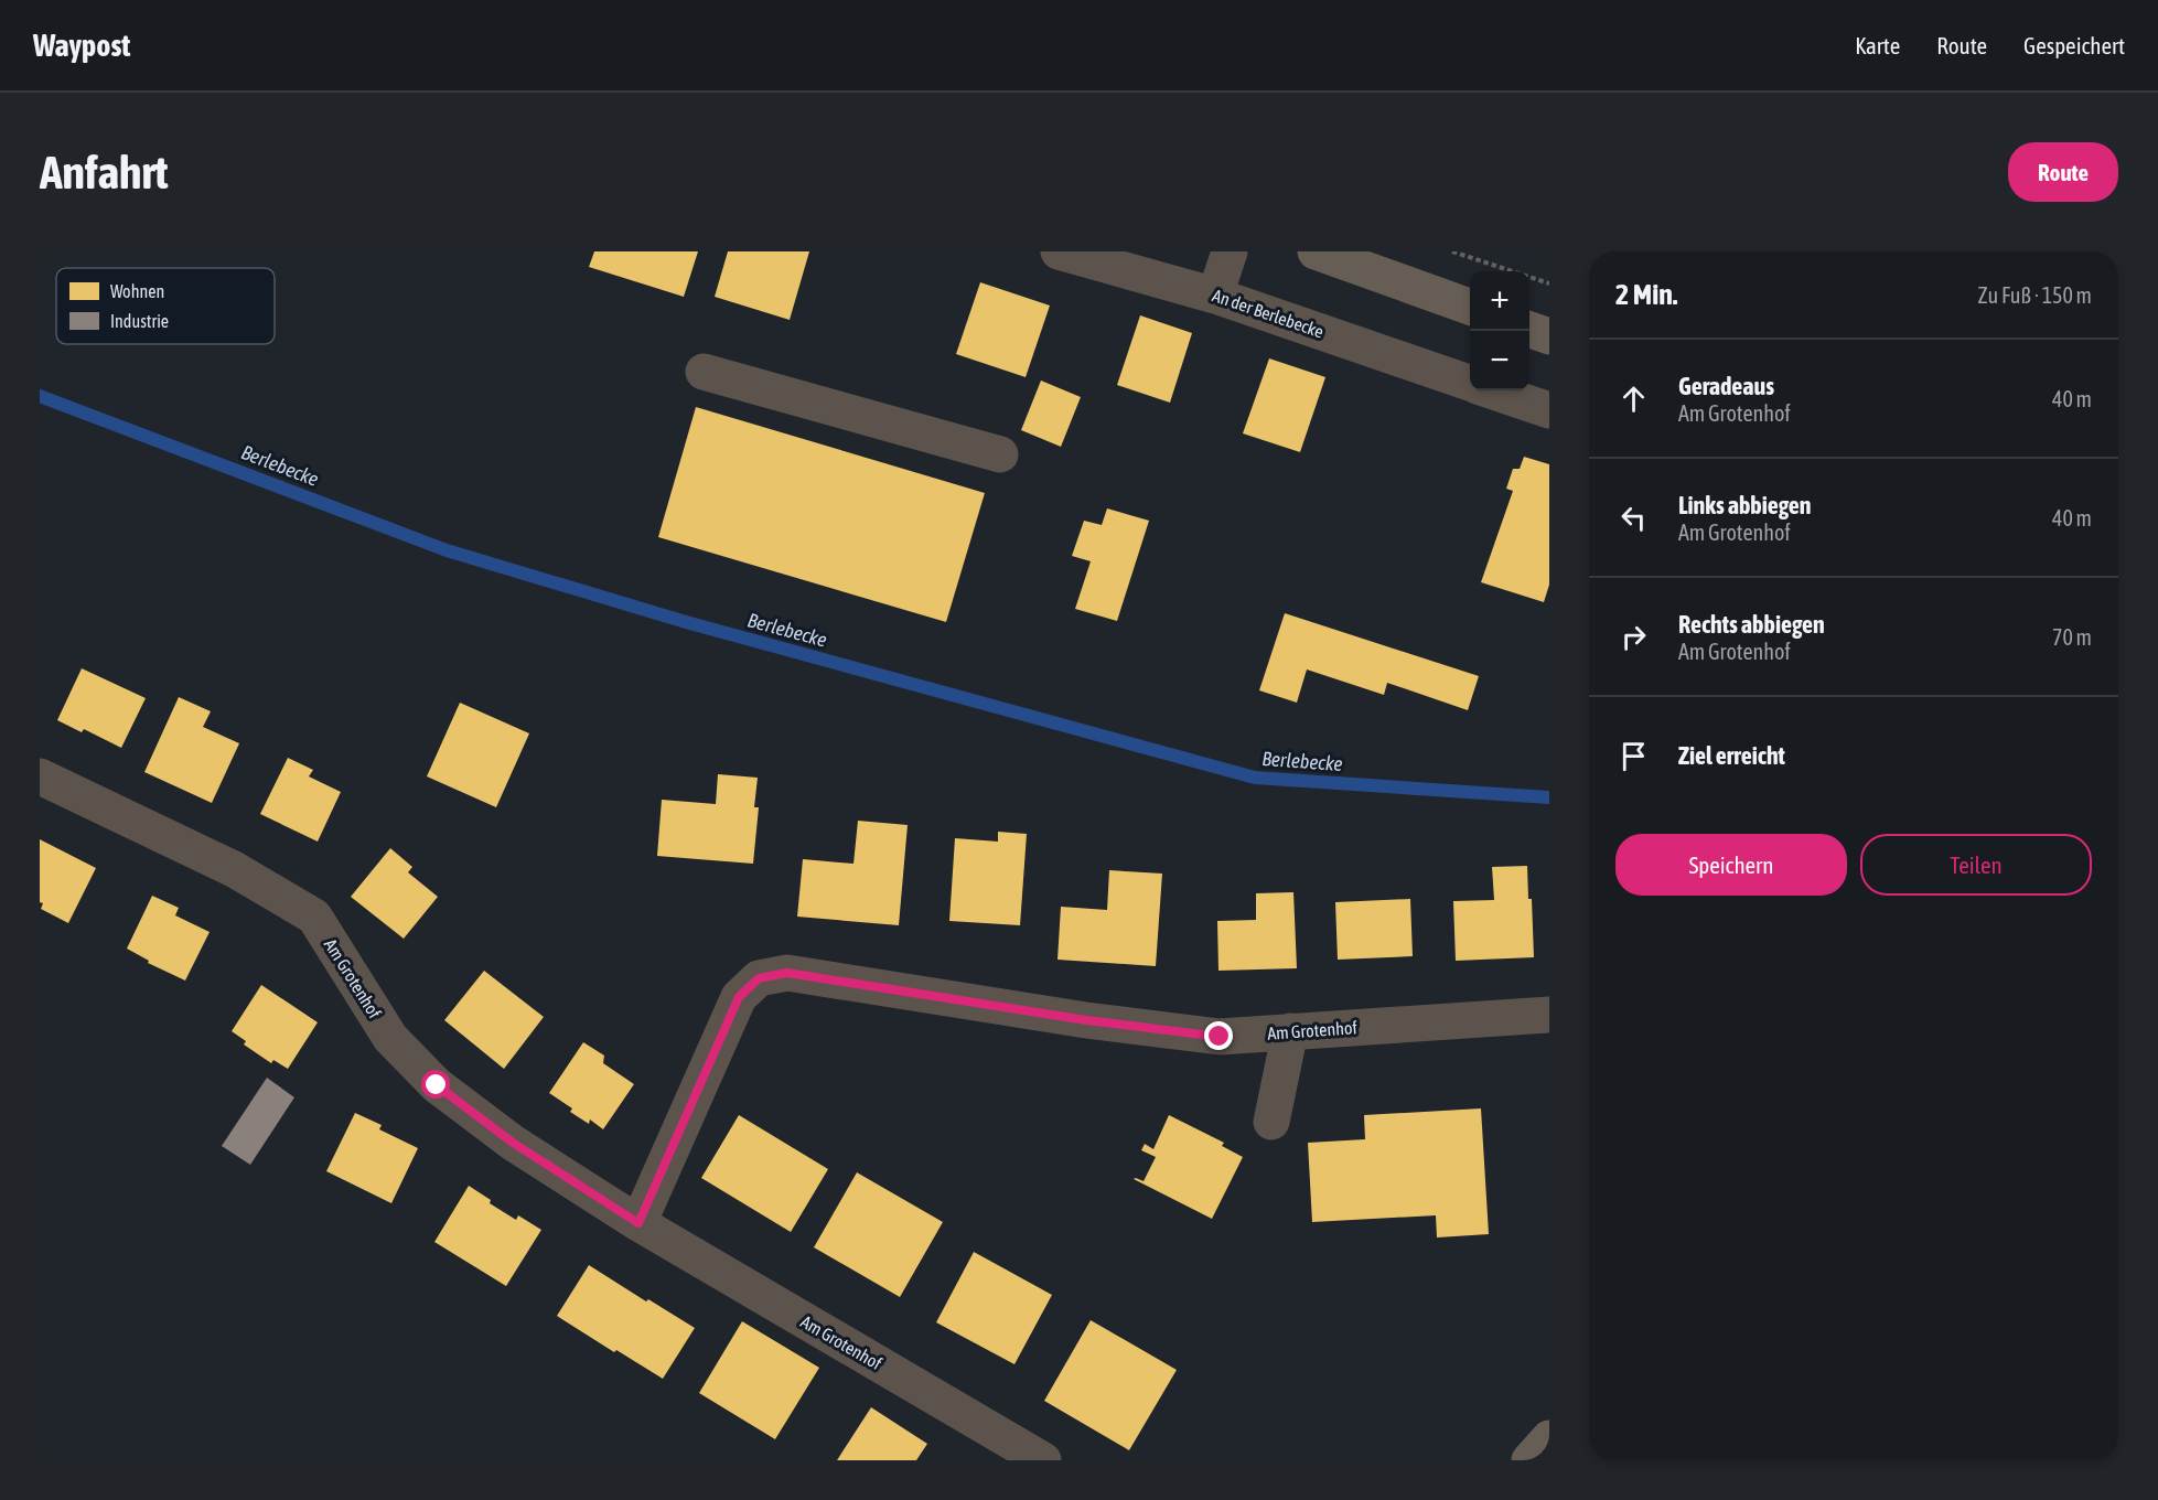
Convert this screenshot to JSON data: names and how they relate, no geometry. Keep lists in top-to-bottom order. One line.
{"streets":{"street":["An der Berlebecke","Am Grotenhof"]},"water":["Berlebecke"],"legend":["Wohnen","Industrie"],"page":{"header":"Waypost","nav":["Karte","Route","Gespeichert"],"buttons":["Route",["Speichern","Teilen"]],"title":"Anfahrt","heading":["2 Min.","Zu Fuß · 150 m"],"map_buttons":["+","−"],"list":[["Geradeaus","Am Grotenhof","40 m"],["Links abbiegen","Am Grotenhof","40 m"],["Rechts abbiegen","Am Grotenhof","70 m"],"Ziel erreicht"]}}
